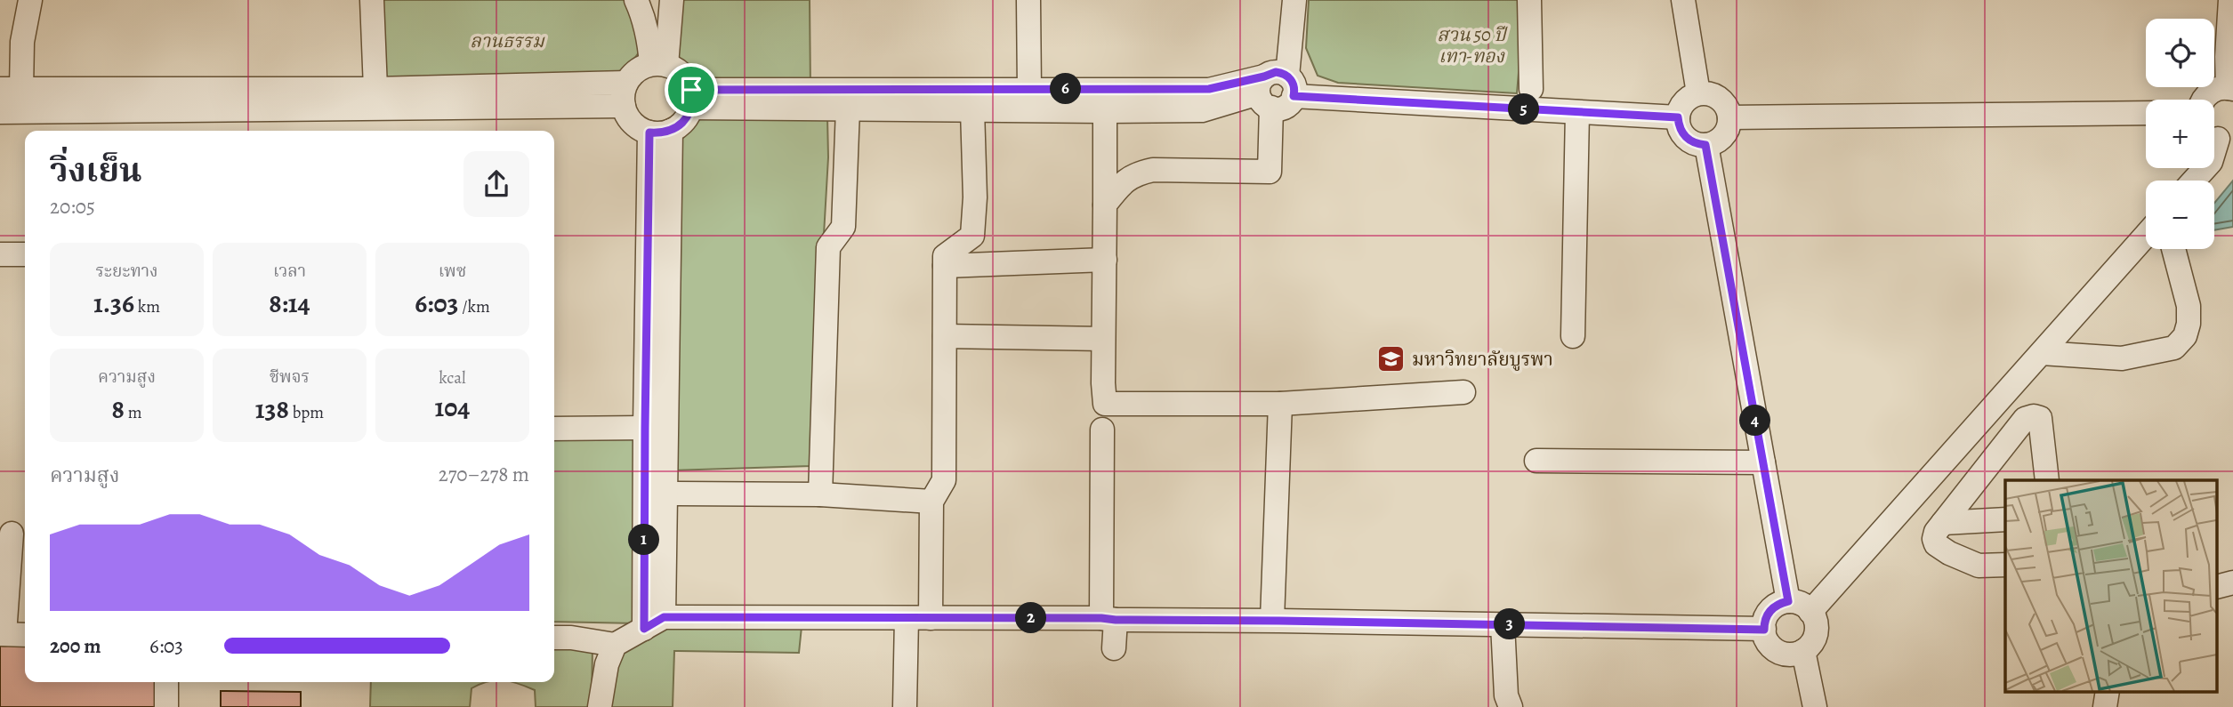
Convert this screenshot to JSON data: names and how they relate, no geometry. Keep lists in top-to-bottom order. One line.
{"parks":["สวน 50 ปี เทา-ทอง","ลานธรรม"],"places":{"school or university":["มหาวิทยาลัยบูรพา"]},"page":{"map_buttons":["+","−"],"pins":["6","5","4","1","2","3"],"heading":["วิ่งเย็น","20:05"],"stats":[["ระยะทาง","1.36 km"],["เวลา","8:14"],["เพซ","6:03 /km"],["ความสูง","8 m"],["ชีพจร","138 bpm"],["kcal","104"]],"chart":["ความสูง","270–278 m"],"list":[{"name":"200 m","note":"6:03"}]}}
